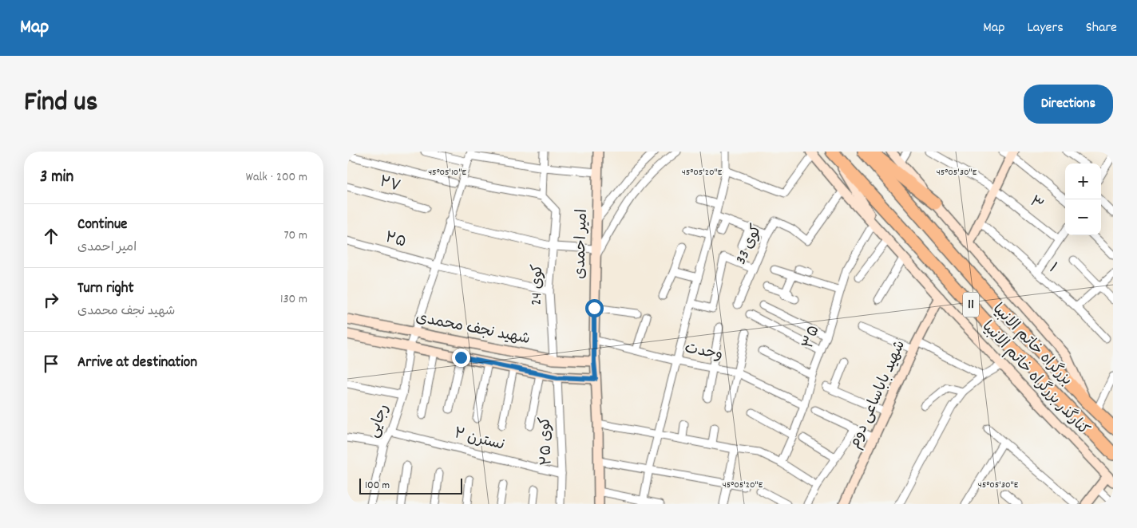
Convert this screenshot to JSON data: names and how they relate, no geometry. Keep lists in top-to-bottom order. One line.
{"streets":{"highway":["11","بزرگراه خاتم الانبیا"],"main road":["امیر احمدی","شهید نجف محمدی","کنارگذر بزرگراه خاتم الانبیا","شهید باباساعی دوم"],"street":["۲۷","۳","۲۵","کوی 33","۱","کوی 24","۳۵","وحدت","رجایی","نسترن ۲","کوی ۲۵"]},"crossings":[["۲۵","کوی 24"],["۲۵","رجایی"],["امیر احمدی","شهید نجف محمدی"],["امیر احمدی","وحدت"],["کوی 33","کنارگذر بزرگراه خاتم الانبیا"],["کوی 24","شهید نجف محمدی"],["شهید نجف محمدی","رجایی"],["شهید نجف محمدی","کوی ۲۵"],["۳۵","وحدت"],["۳۵","کنارگذر بزرگراه خاتم الانبیا"],["بزرگراه خاتم الانبیا","کنارگذر بزرگراه خاتم الانبیا"],["کنارگذر بزرگراه خاتم الانبیا","شهید باباساعی دوم"],["رجایی","نسترن ۲"],["نسترن ۲","کوی ۲۵"]],"scale_bar":"100 m","page":{"header":"Map","nav":["Map","Layers","Share"],"title":"Find us","buttons":"Directions","heading":["3 min","Walk · 200 m"],"map_buttons":["+","−"],"list":[["Continue","امیر احمدی","70 m"],["Turn right","شهید نجف محمدی","130 m"],"Arrive at destination"],"scale":"100 m"},"coordinates":["45°05'10\"E","45°05'20\"E","45°05'30\"E"]}
